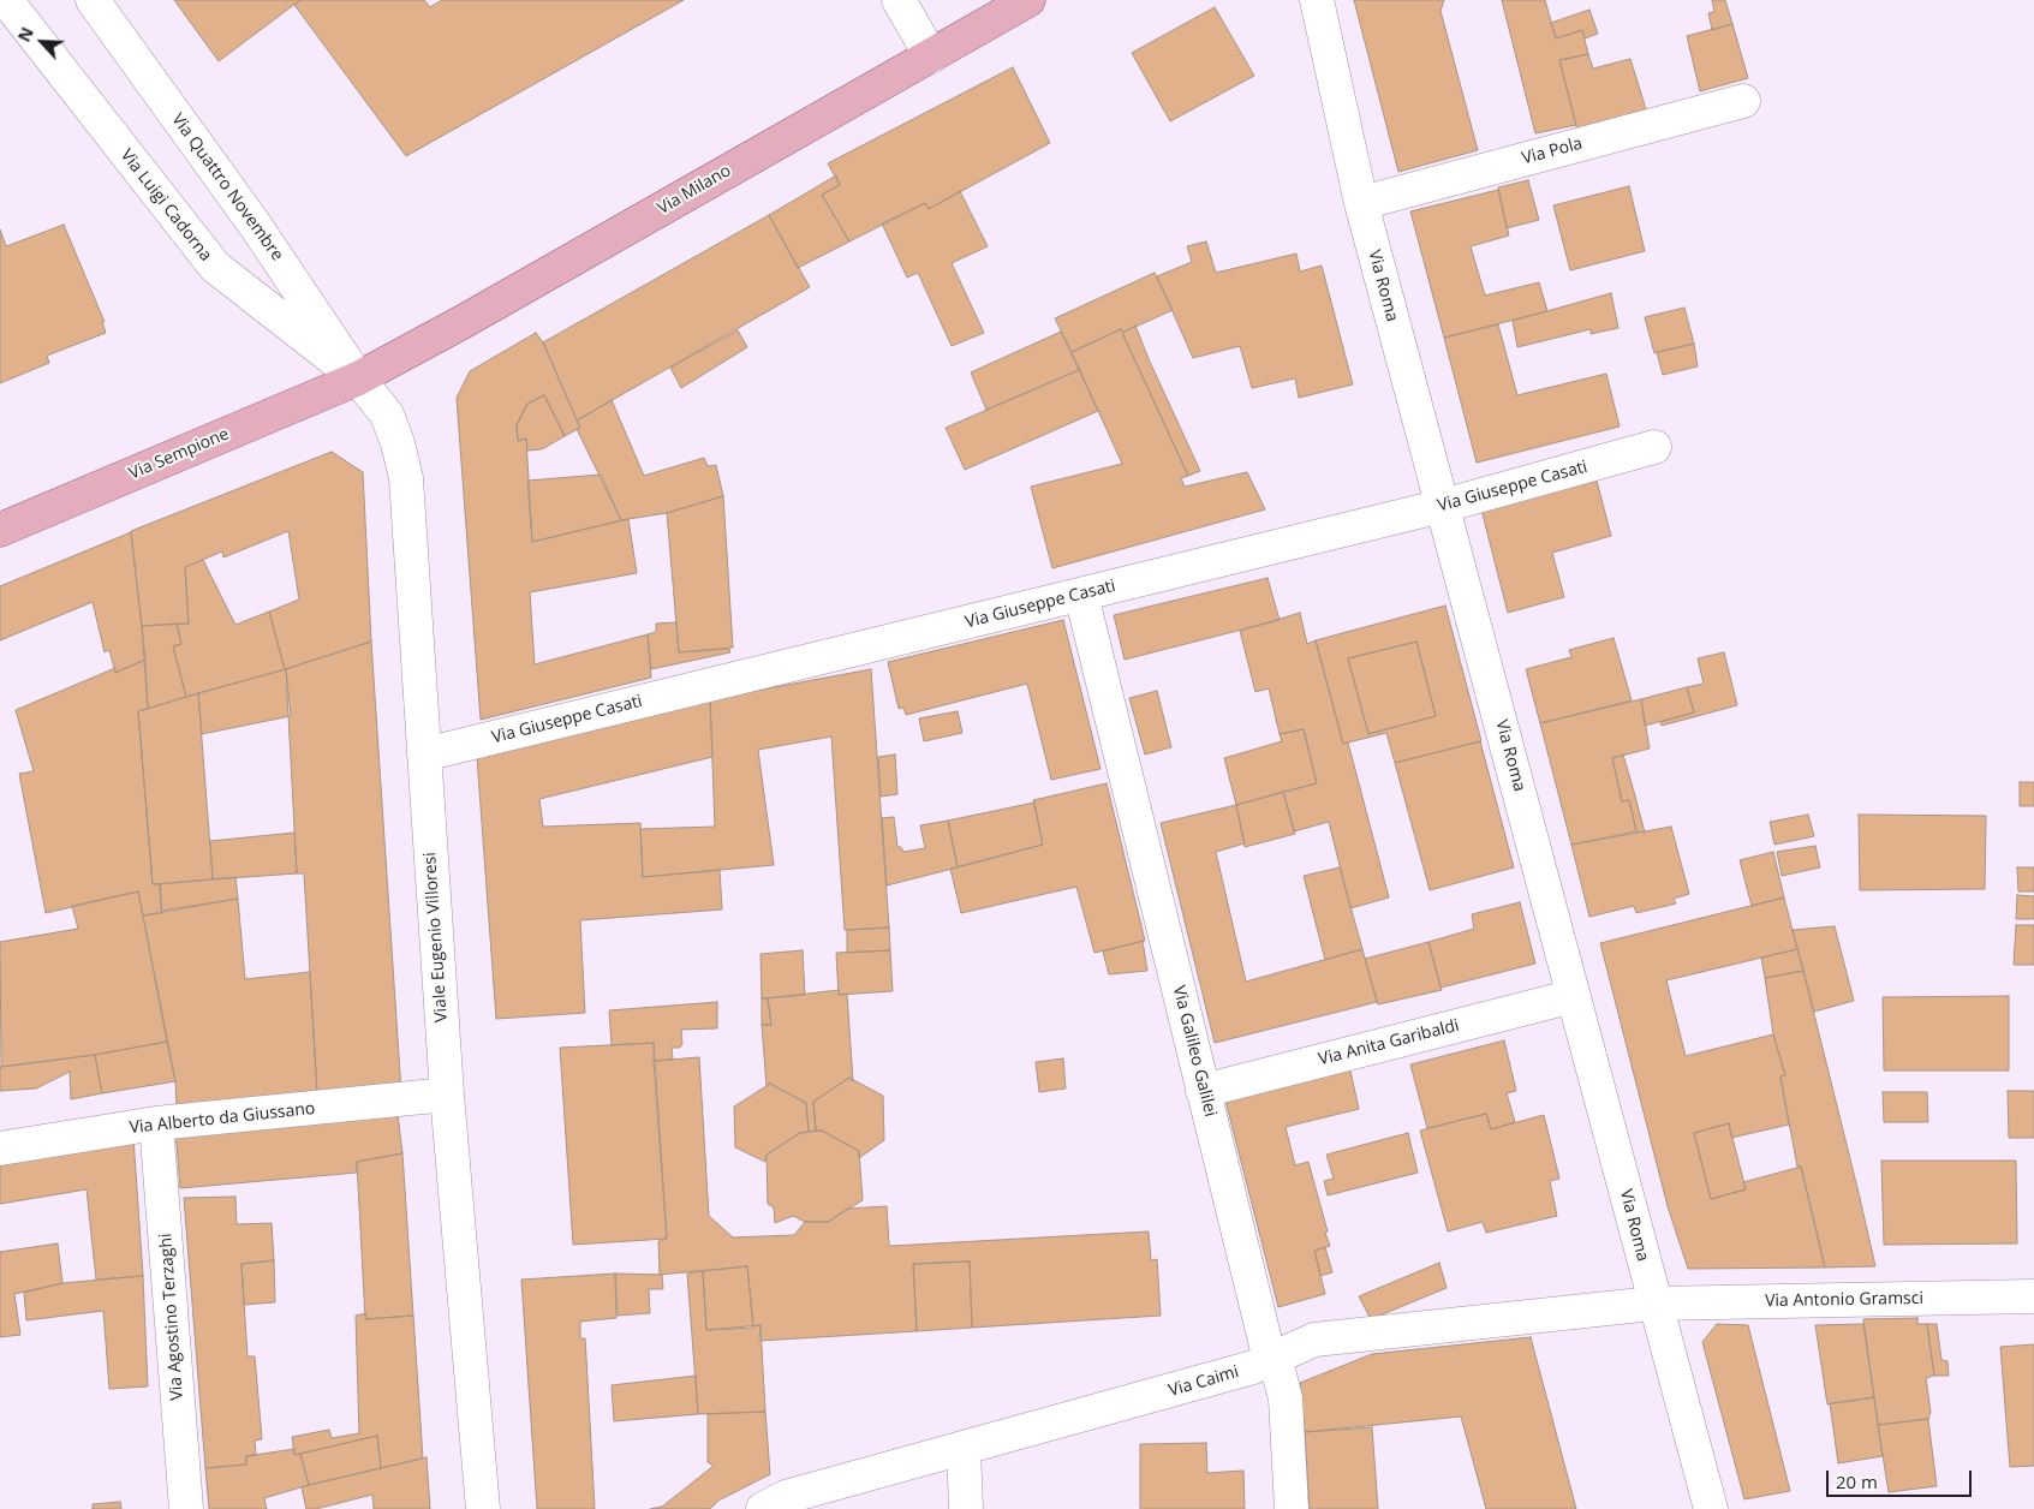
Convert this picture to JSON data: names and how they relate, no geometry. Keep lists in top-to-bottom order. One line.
{"streets":{"main road":["Via Milano","Via Sempione"],"street":["Via Pola","Via Quattro Novembre","Via Luigi Cadorna","Via Roma","Via Giuseppe Casati","Viale Eugenio Villoresi","Via Anita Garibaldi","Via Galileo Galilei","Via Alberto da Giussano","Via Antonio Gramsci","Via Agostino Terzaghi","Via Caimi"]},"crossings":[["Via Pola","Via Roma"],["Via Quattro Novembre","Via Milano"],["Via Quattro Novembre","Via Luigi Cadorna"],["Via Quattro Novembre","Via Sempione"],["Via Quattro Novembre","Viale Eugenio Villoresi"],["Via Milano","Via Luigi Cadorna"],["Via Milano","Via Sempione"],["Via Milano","Viale Eugenio Villoresi"],["Via Luigi Cadorna","Via Sempione"],["Via Luigi Cadorna","Viale Eugenio Villoresi"],["Via Roma","Via Giuseppe Casati"],["Via Roma","Via Anita Garibaldi"],["Via Roma","Via Antonio Gramsci"],["Via Roma","Via Caimi"],["Via Sempione","Viale Eugenio Villoresi"],["Via Giuseppe Casati","Viale Eugenio Villoresi"],["Via Giuseppe Casati","Via Galileo Galilei"],["Viale Eugenio Villoresi","Via Alberto da Giussano"],["Via Anita Garibaldi","Via Galileo Galilei"],["Via Galileo Galilei","Via Caimi"],["Via Alberto da Giussano","Via Agostino Terzaghi"],["Via Antonio Gramsci","Via Caimi"]],"scale_bar":"20 m","north":"top left"}
